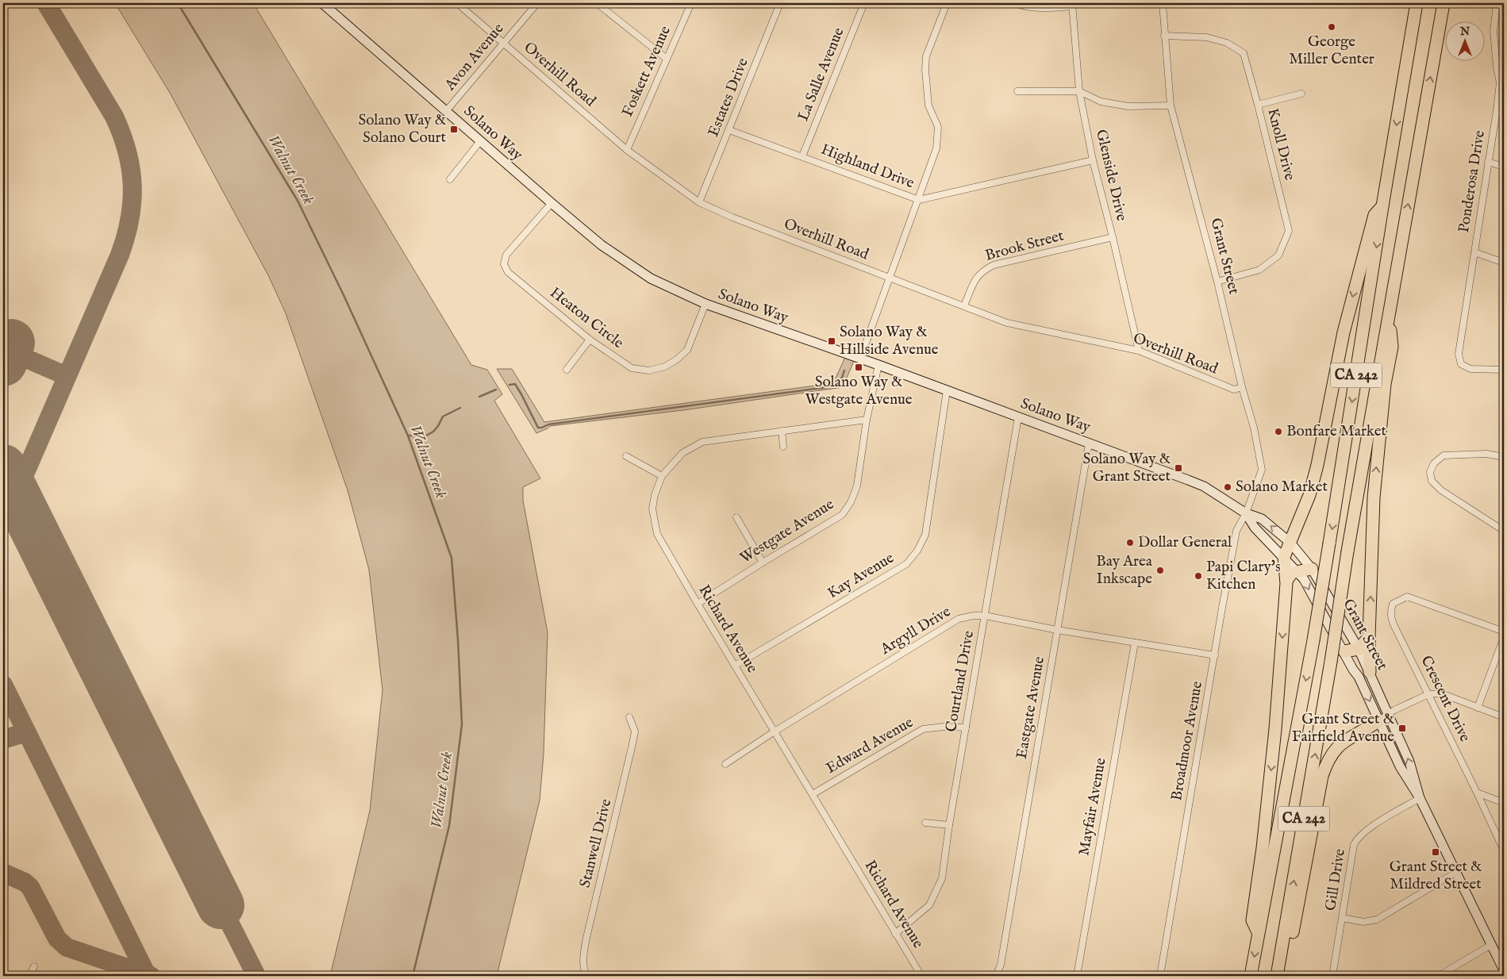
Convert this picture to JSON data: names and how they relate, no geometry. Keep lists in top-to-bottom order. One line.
{"streets":{"highway":["CA 242"],"street":["Avon Avenue","Foskett Avenue","Overhill Road","La Salle Avenue","Estates Drive","Solano Way","Knoll Drive","Highland Drive","Glenside Drive","Ponderosa Drive","Brook Street","Grant Street","Heaton Circle","Westgate Avenue","Kay Avenue","Richard Avenue","Argyll Drive","Courtland Drive","Crescent Drive","Eastgate Avenue","Broadmoor Avenue","Edward Avenue","Mayfair Avenue","Stanwell Drive","Gill Drive"]},"crossings":[["Avon Avenue","Overhill Road"],["Avon Avenue","Solano Way"],["Foskett Avenue","Overhill Road"],["Overhill Road","Estates Drive"],["Overhill Road","Glenside Drive"],["Overhill Road","Brook Street"],["Overhill Road","Grant Street"],["La Salle Avenue","Highland Drive"],["Estates Drive","Highland Drive"],["Solano Way","Grant Street"],["Solano Way","Heaton Circle"],["Solano Way","Westgate Avenue"],["Solano Way","Kay Avenue"],["Solano Way","Courtland Drive"],["Solano Way","Eastgate Avenue"],["Solano Way","Broadmoor Avenue"],["Knoll Drive","Grant Street"],["Highland Drive","Glenside Drive"],["Glenside Drive","Brook Street"],["Grant Street","Broadmoor Avenue"],["Grant Street","Gill Drive"],["Westgate Avenue","Richard Avenue"],["Kay Avenue","Richard Avenue"],["Richard Avenue","Argyll Drive"],["Richard Avenue","Courtland Drive"],["Richard Avenue","Edward Avenue"],["Argyll Drive","Courtland Drive"],["Argyll Drive","Eastgate Avenue"],["Argyll Drive","Broadmoor Avenue"],["Argyll Drive","Mayfair Avenue"],["Courtland Drive","Edward Avenue"]],"water":["Walnut Creek"],"places":{"other":["George Miller Center","Bonfare Market","Solano Market","Dollar General","Bay Area Inkscape","Papi Clary's Kitchen"],"transit":["Solano Way & Solano Court","Solano Way & Hillside Avenue","Solano Way & Westgate Avenue","Solano Way & Grant Street","Grant Street & Fairfield Avenue","Grant Street & Mildred Street"]},"north":"top"}
